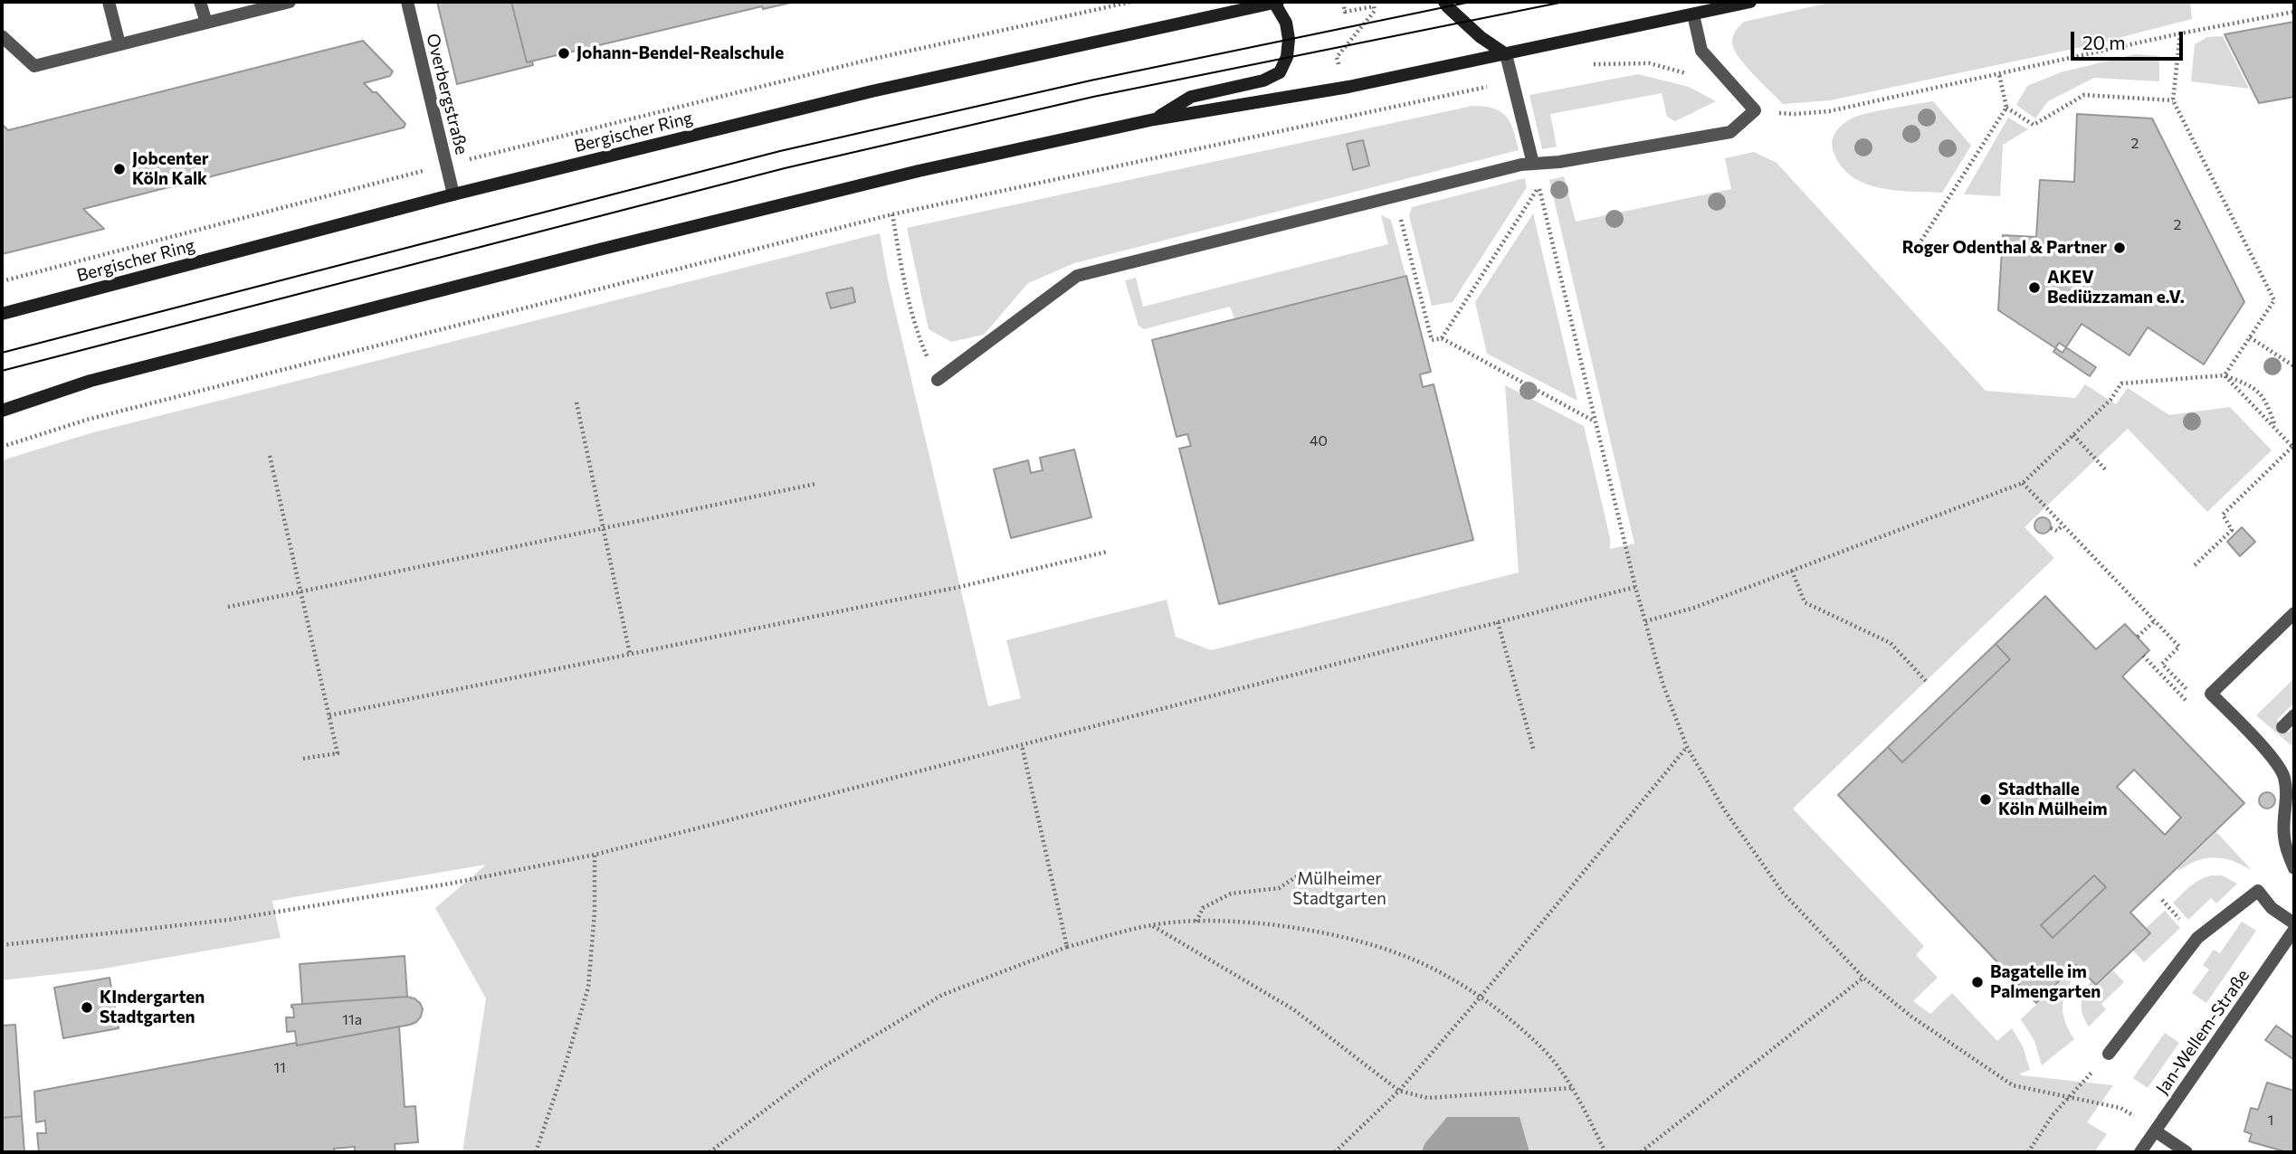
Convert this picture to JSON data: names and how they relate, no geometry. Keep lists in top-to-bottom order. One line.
{"streets":{"main road":["Bergischer Ring"],"street":["Overbergstraße","Jan-Wellem-Straße"]},"crossings":[["Overbergstraße","Bergischer Ring"]],"parks":["Mülheimer Stadtgarten"],"places":["Johann-Bendel-Realschule","Jobcenter Köln Kalk","Roger Odenthal & Partner","AKEV Bediüzzaman e.V.","Stadthalle Köln Mülheim","Bagatelle im Palmengarten","KIndergarten Stadtgarten"],"house_numbers":["2","2","40","11a","11","1"],"scale_bar":"20 m"}
